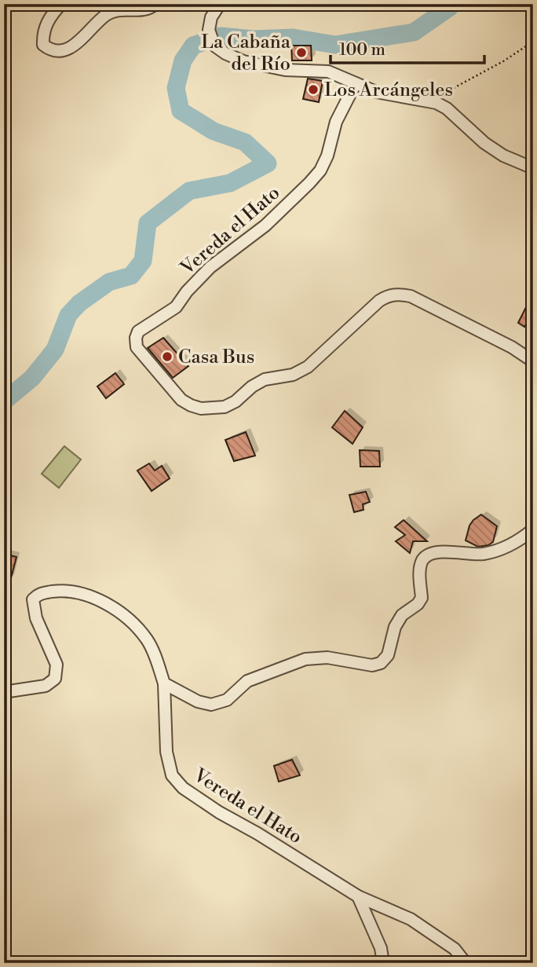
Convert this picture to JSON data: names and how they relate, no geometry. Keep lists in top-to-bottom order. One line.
{"streets":{"street":["Vereda el Hato"]},"places":["La Cabaña del Río","Los Arcángeles","Casa Bus"],"scale_bar":"100 m"}
